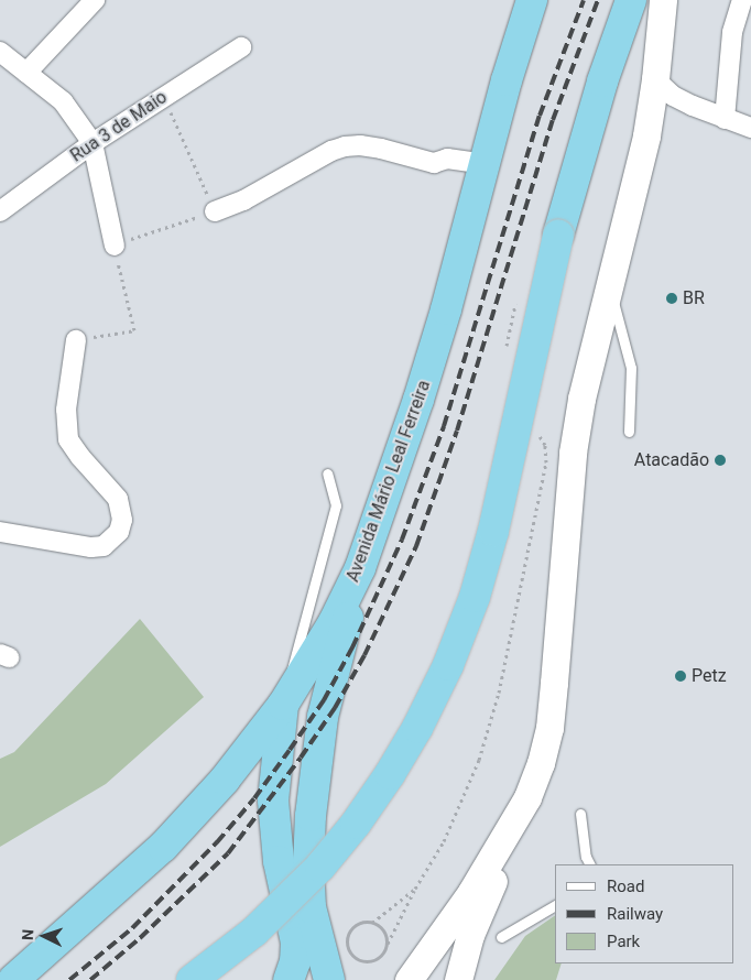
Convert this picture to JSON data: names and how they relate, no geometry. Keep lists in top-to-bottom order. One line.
{"streets":{"highway":["Avenida Mário Leal Ferreira"],"street":["Rua 3 de Maio"]},"places":["BR","Atacadão","Petz"],"legend":["Road","Railway","Park"],"north":"left"}
